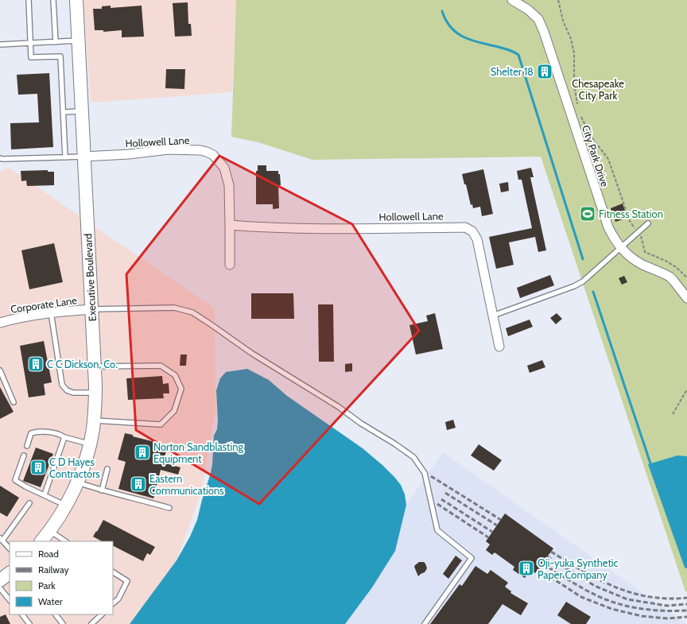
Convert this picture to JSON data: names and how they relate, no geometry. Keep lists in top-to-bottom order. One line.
{"streets":{"street":["Hollowell Lane","City Park Drive","Executive Boulevard","Corporate Lane"]},"crossings":[["Hollowell Lane","Executive Boulevard"],["Executive Boulevard","Corporate Lane"]],"parks":["Chesapeake City Park"],"places":{"building":["Shelter 18","C C Dickson, Co.","Norton Sandblasting Equipment","C D Hayes Contractors","Eastern Communications","Oji-yuka Synthetic Paper Company"],"sports":["Fitness Station"]},"legend":["Road","Railway","Park","Water"]}
